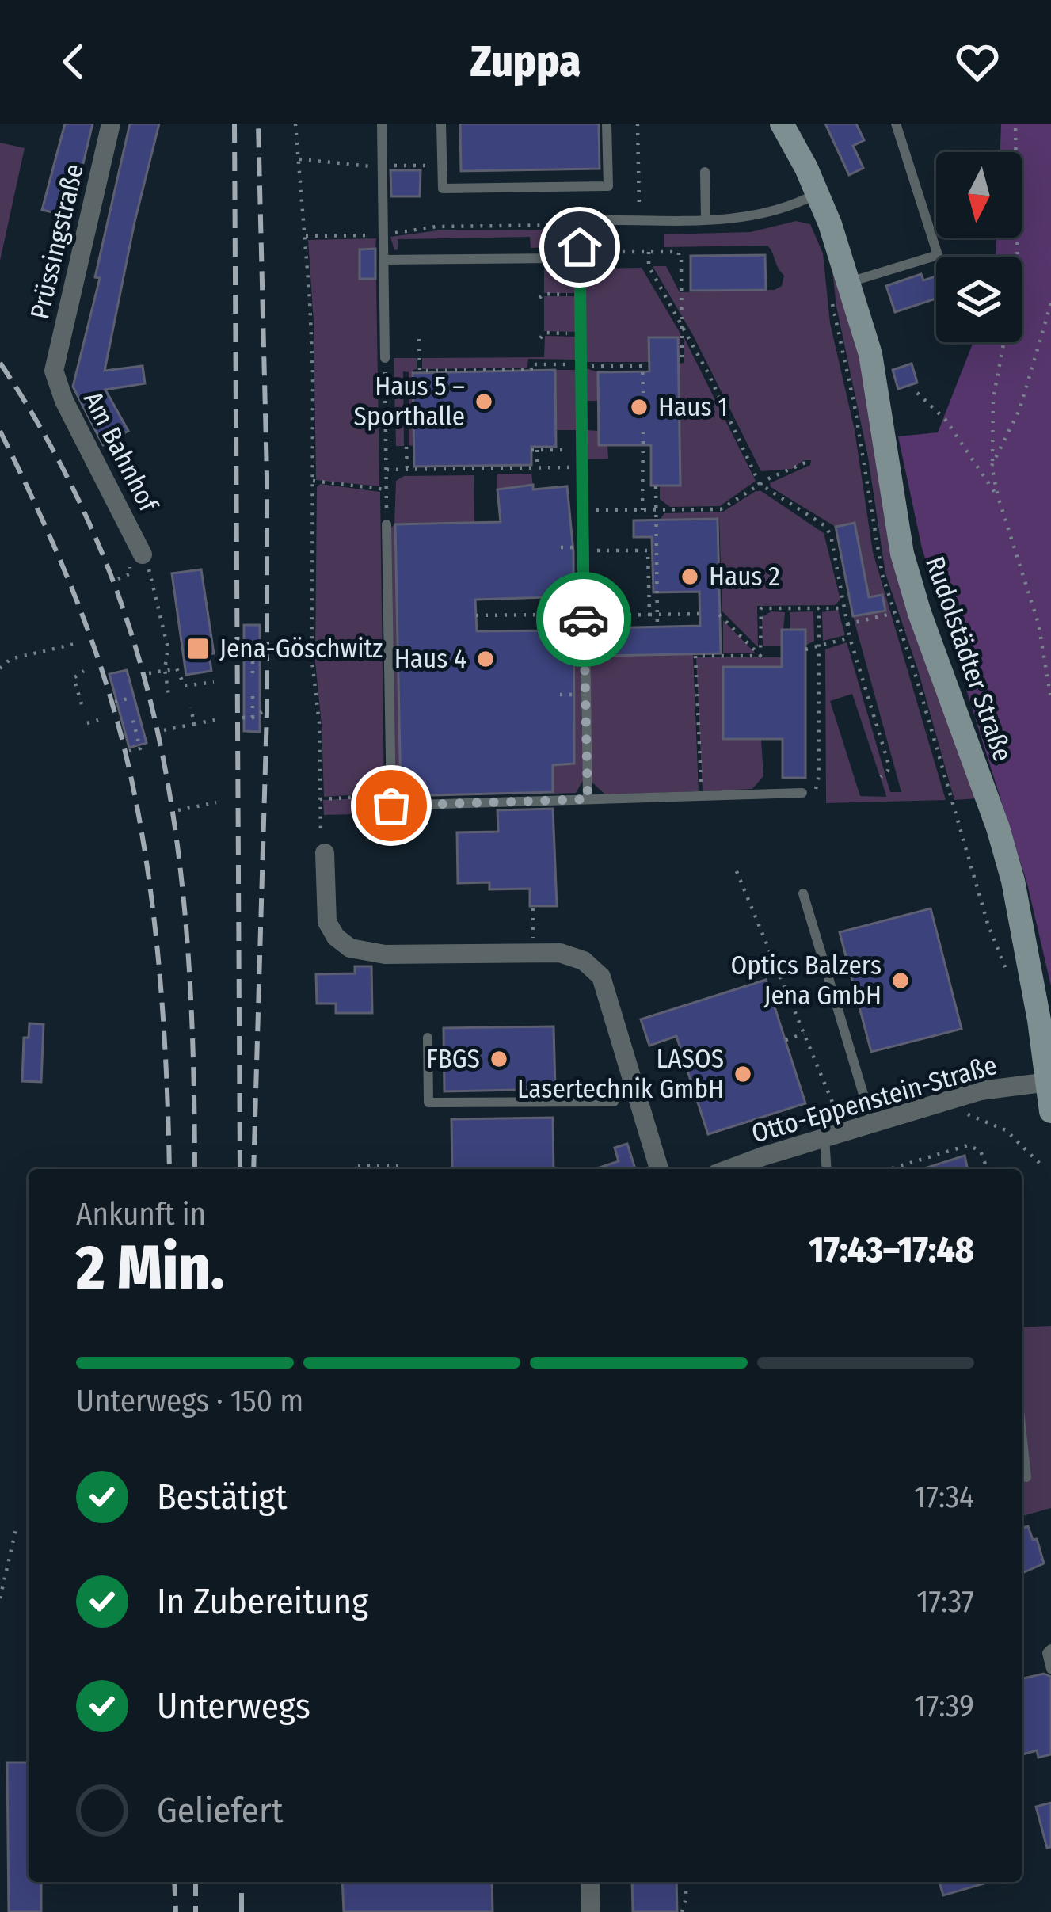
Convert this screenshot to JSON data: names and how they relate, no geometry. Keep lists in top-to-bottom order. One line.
{"streets":{"street":["Prüssingstraße","Am Bahnhof","Rudolstädter Straße","Otto-Eppenstein-Straße"]},"crossings":[["Prüssingstraße","Am Bahnhof"],["Rudolstädter Straße","Otto-Eppenstein-Straße"]],"places":{"other":["Haus 5 – Sporthalle","Haus 1","Haus 2","Haus 4","Optics Balzers Jena GmbH","FBGS","LASOS Lasertechnik GmbH"],"transit":["Jena-Göschwitz"]},"north":"bottom","page":{"header":"Zuppa","heading":["2 Min.","Ankunft in","17:43–17:48"],"bar":"Unterwegs · 150 m","list":[["Bestätigt","17:34"],["In Zubereitung","17:37"],["Unterwegs","17:39"],"Geliefert"]}}
